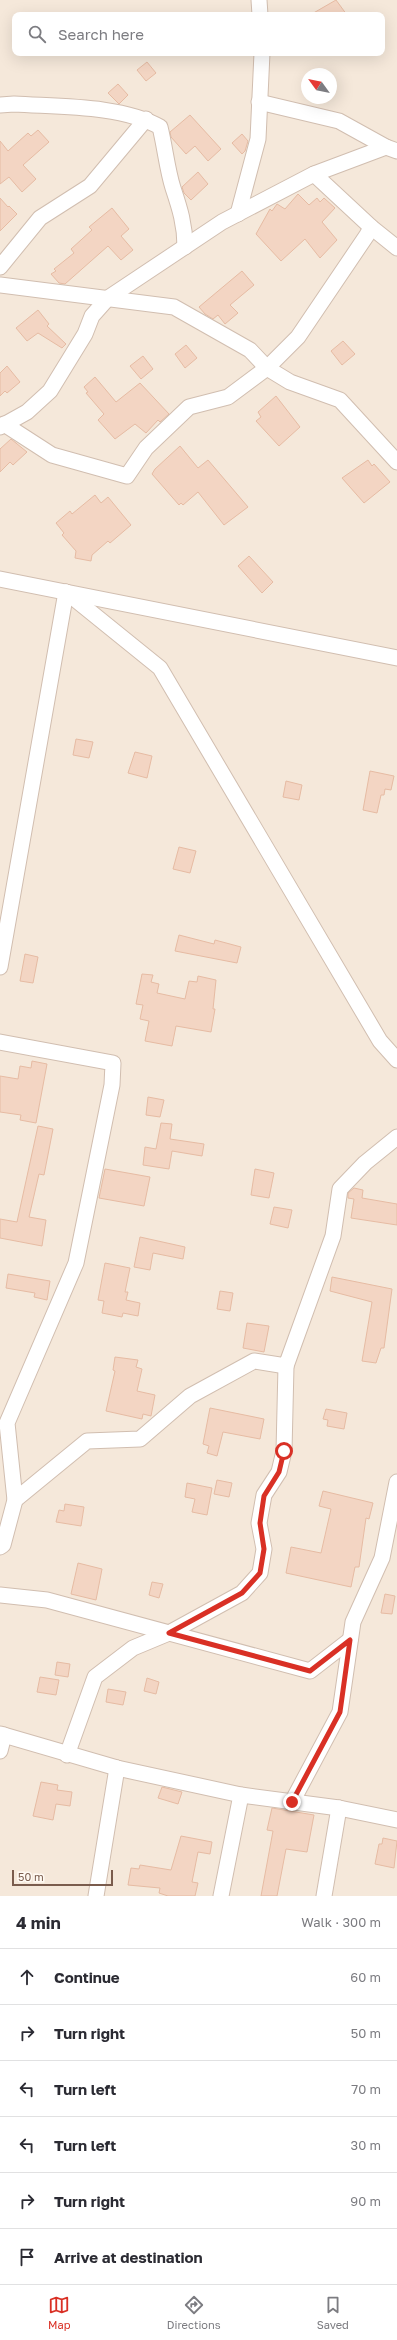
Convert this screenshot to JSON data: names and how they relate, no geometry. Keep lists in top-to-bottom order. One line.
{"scale_bar":"50 m","north":"top left","page":{"search":"Search here","scale":"50 m","heading":["4 min","Walk · 300 m"],"list":[["Continue","60 m"],["Turn right","50 m"],["Turn left","70 m"],["Turn left","30 m"],["Turn right","90 m"],"Arrive at destination"],"nav":["Map","Directions","Saved"]}}
